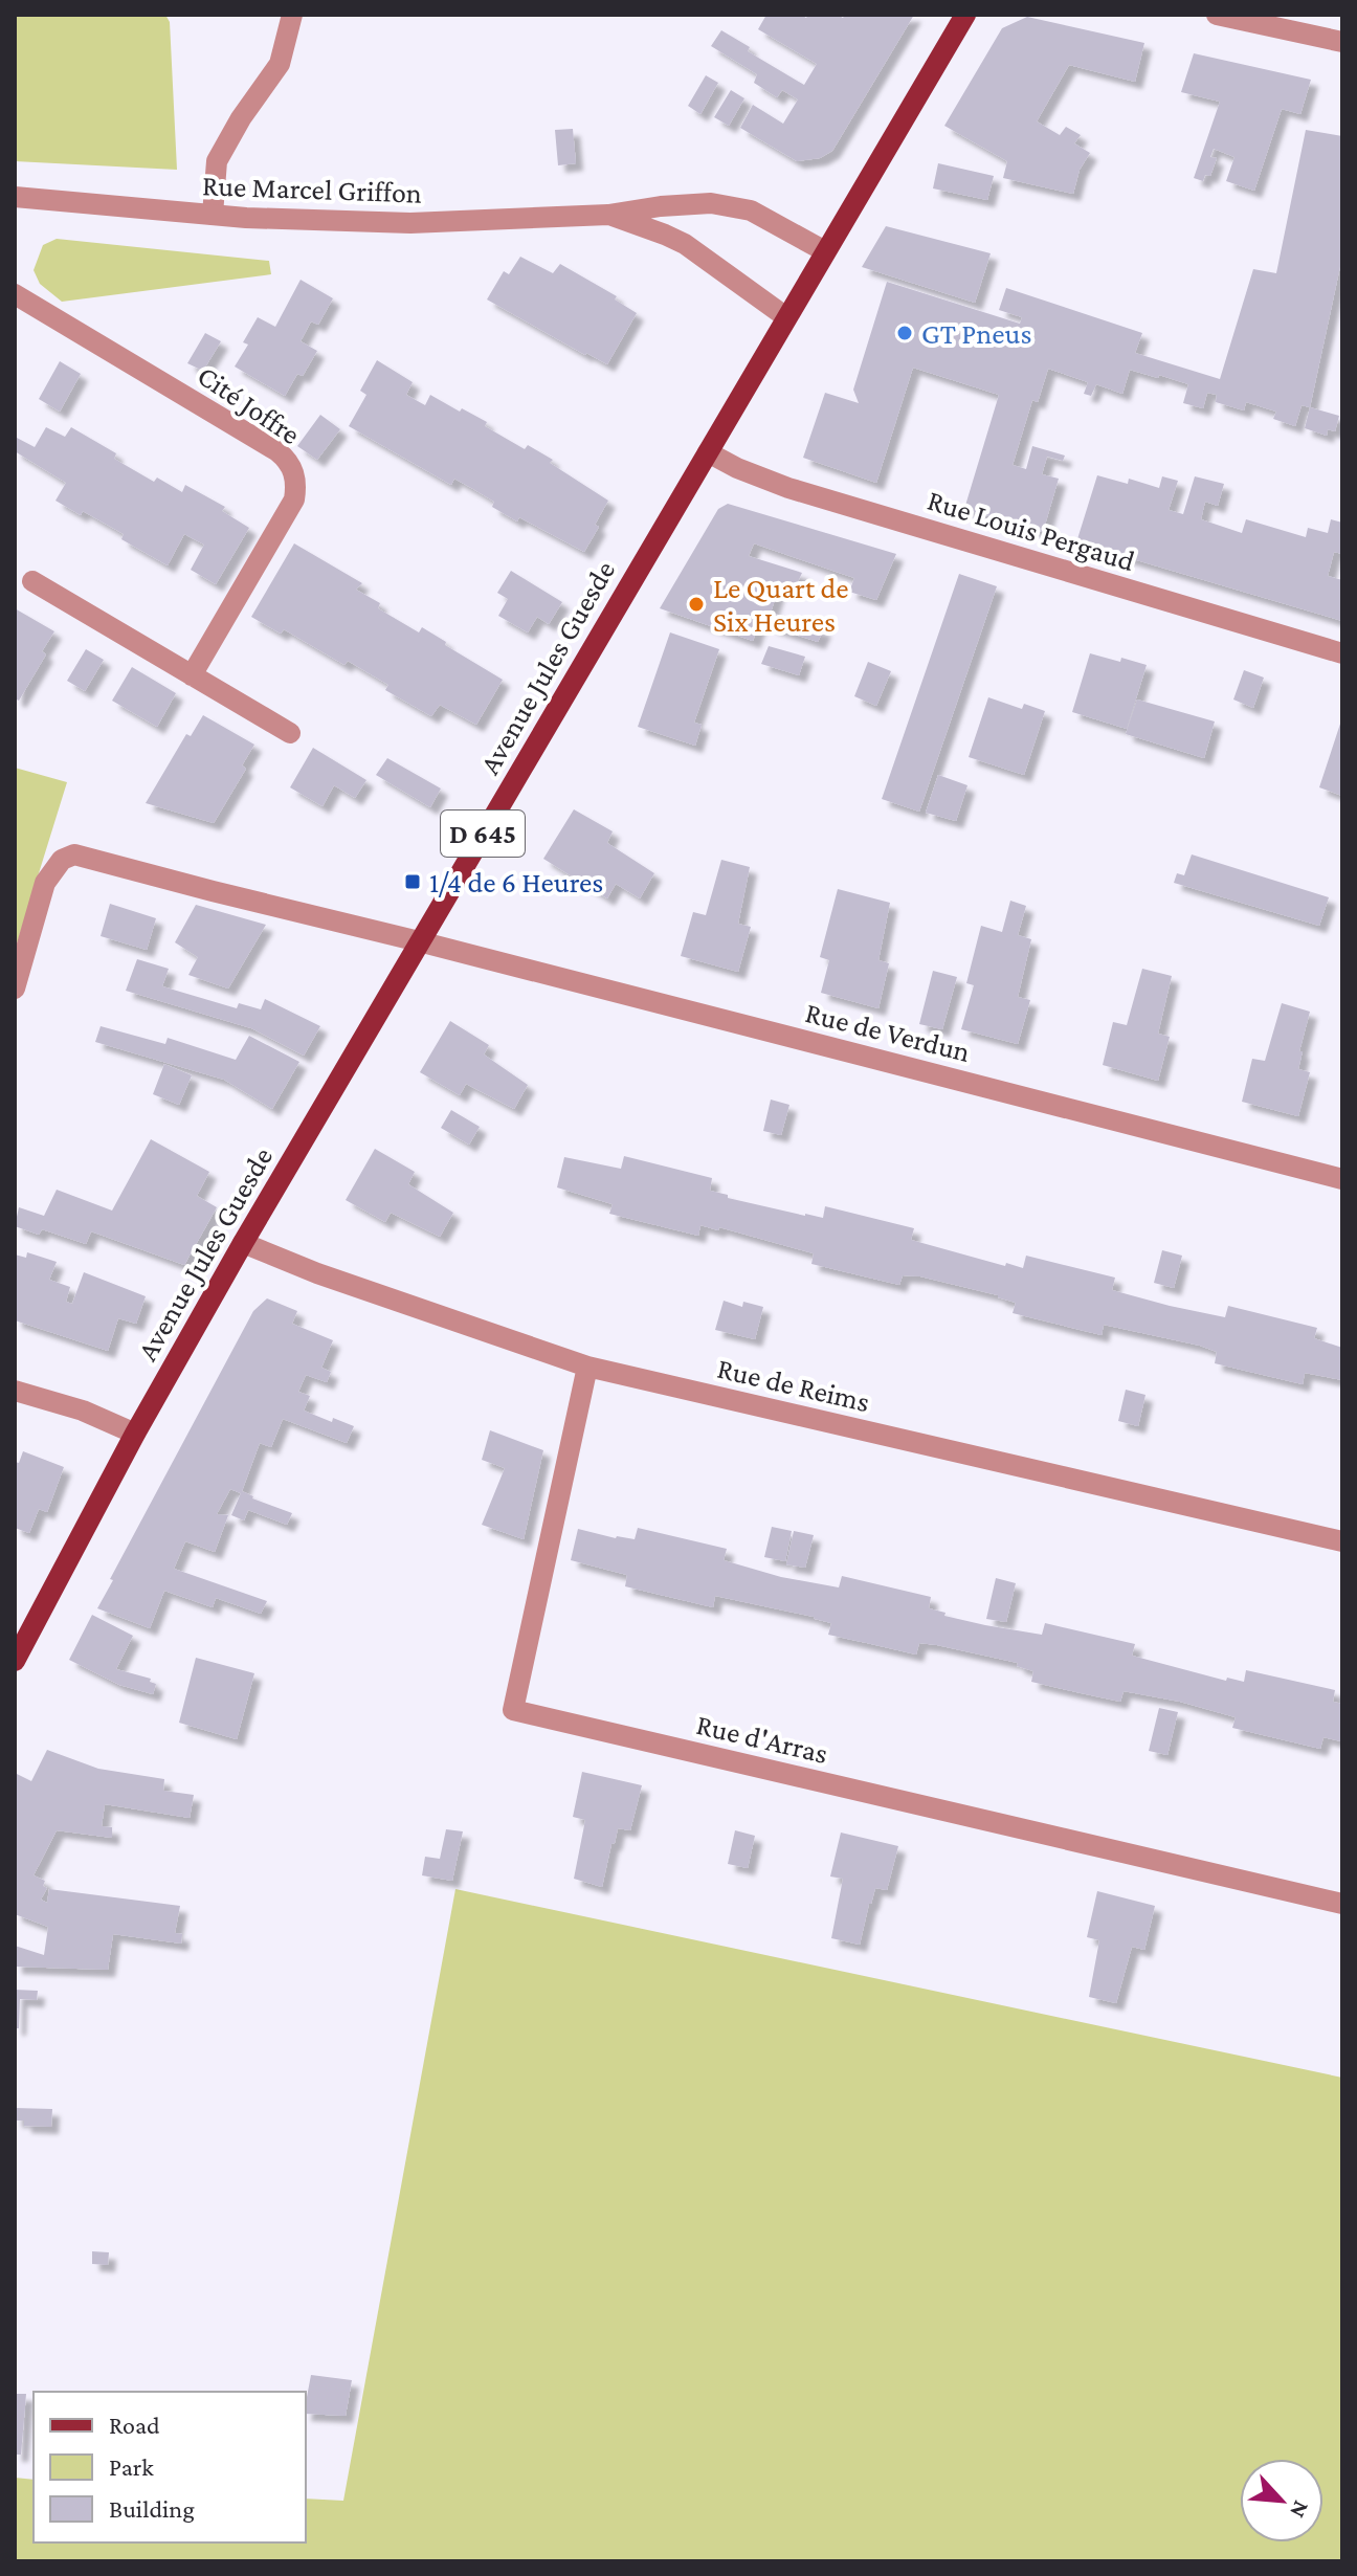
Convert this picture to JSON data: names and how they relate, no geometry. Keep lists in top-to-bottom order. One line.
{"streets":{"main road":["Avenue Jules Guesde","D 645"],"street":["Rue Marcel Griffon","Cité Joffre","Rue Louis Pergaud","Rue de Verdun","Rue de Reims","Rue d'Arras"]},"crossings":[["Rue Marcel Griffon","Avenue Jules Guesde"],["Rue Louis Pergaud","Avenue Jules Guesde"],["Avenue Jules Guesde","Rue de Verdun"],["Avenue Jules Guesde","Rue de Reims"],["Rue de Reims","Rue d'Arras"]],"places":{"other":["GT Pneus","Le Quart de Six Heures"],"transit":["1/4 de 6 Heures"]},"legend":["Road","Park","Building"],"north":"bottom right"}
